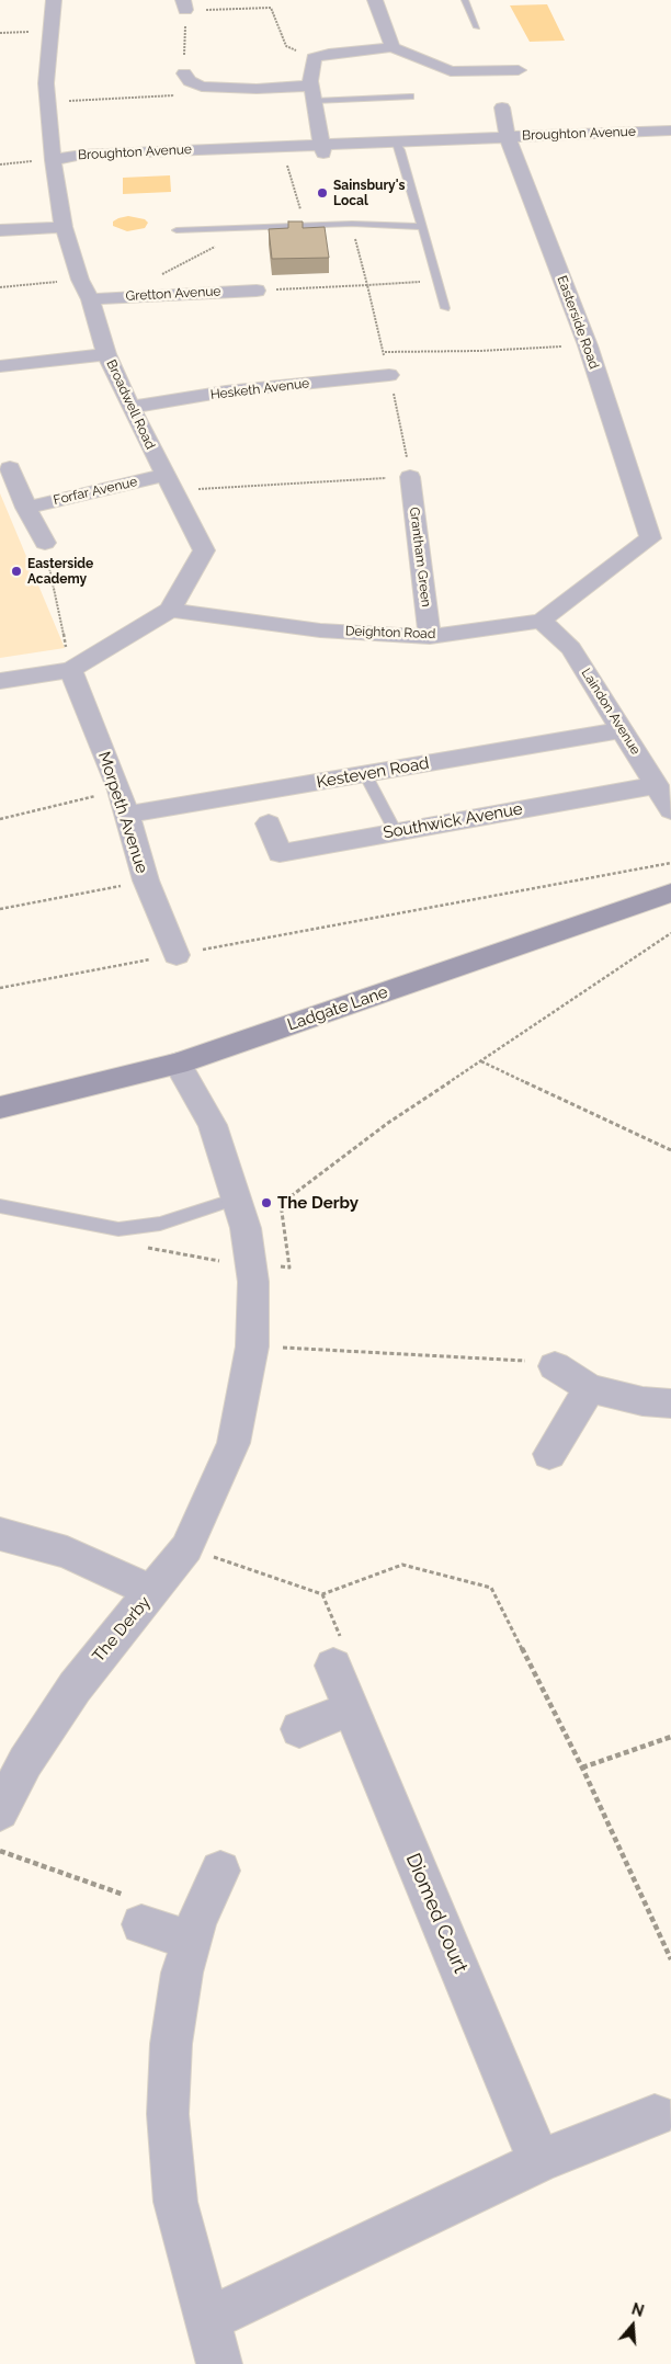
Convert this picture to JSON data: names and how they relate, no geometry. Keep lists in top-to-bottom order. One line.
{"streets":{"main road":["Ladgate Lane"],"street":["Broughton Avenue","Gretton Avenue","Easterside Road","Hesketh Avenue","Broadwell Road","Forfar Avenue","Grantham Green","Deighton Road","Laindon Avenue","Kesteven Road","Morpeth Avenue","Southwick Avenue","The Derby","Diomed Court"]},"crossings":[["Broughton Avenue","Easterside Road"],["Broughton Avenue","Broadwell Road"],["Gretton Avenue","Broadwell Road"],["Easterside Road","Deighton Road"],["Hesketh Avenue","Broadwell Road"],["Broadwell Road","Forfar Avenue"],["Broadwell Road","Deighton Road"],["Broadwell Road","Morpeth Avenue"],["Grantham Green","Deighton Road"],["Deighton Road","Laindon Avenue"],["Laindon Avenue","Kesteven Road"],["Laindon Avenue","Southwick Avenue"],["Kesteven Road","Morpeth Avenue"],["Ladgate Lane","The Derby"]],"places":["Sainsbury's Local","Easterside Academy","The Derby"],"north":"top"}
